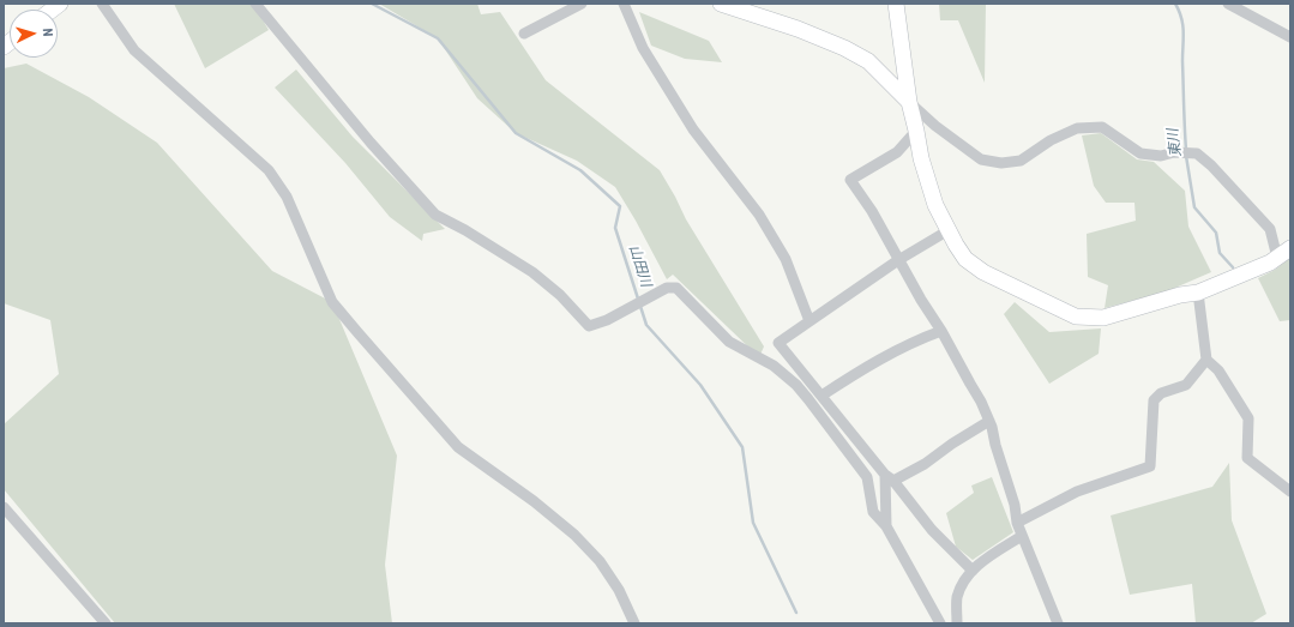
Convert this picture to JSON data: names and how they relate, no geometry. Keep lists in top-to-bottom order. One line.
{"water":["東川","山田川"],"north":"right"}
